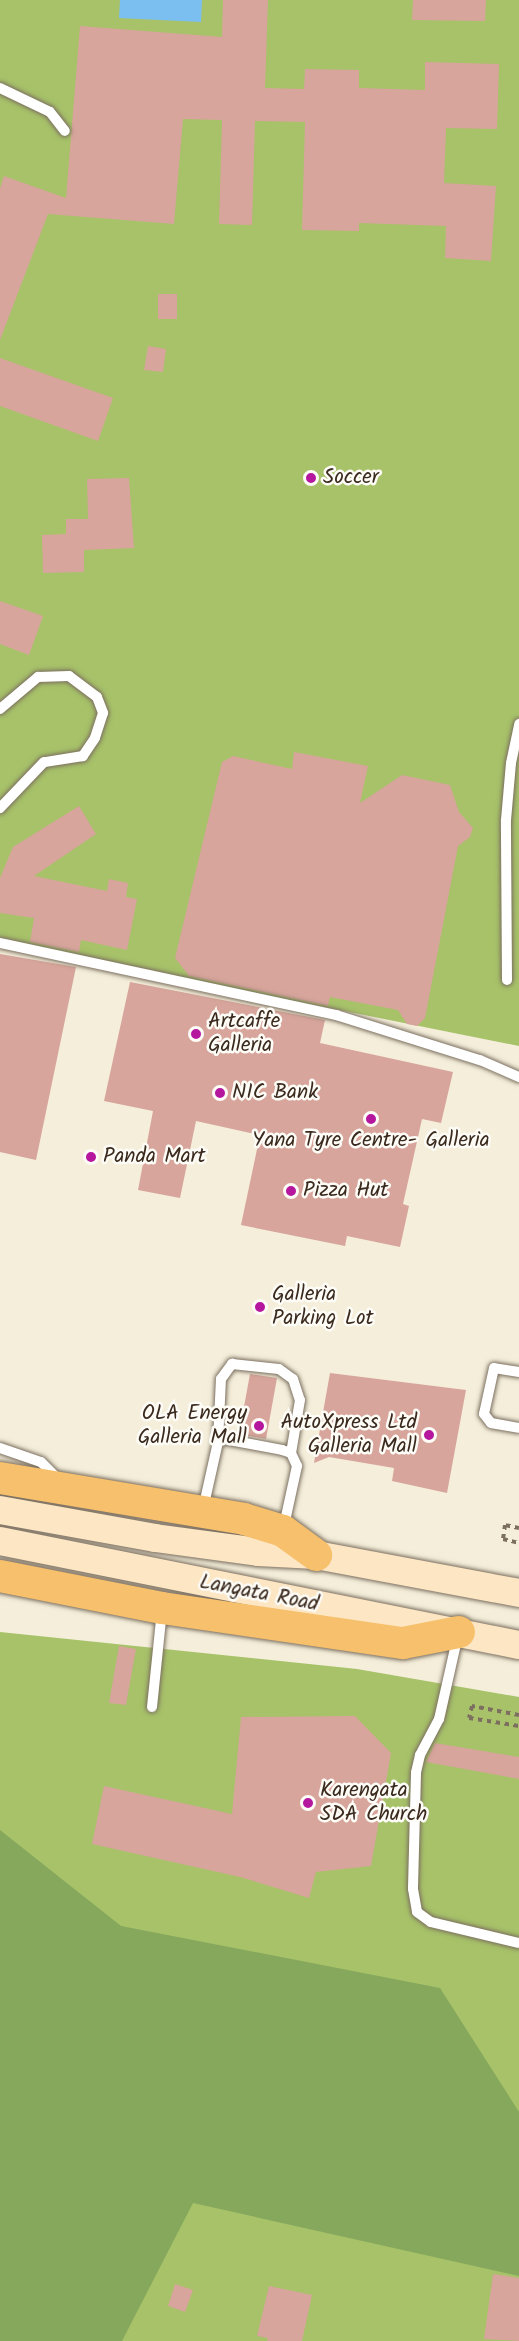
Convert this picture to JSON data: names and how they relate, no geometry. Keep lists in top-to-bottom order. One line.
{"streets":{"main road":["Langata Road"]},"places":["Soccer","Artcaffe Galleria","NIC Bank","Yana Tyre Centre- Galleria","Panda Mart","Pizza Hut","Galleria Parking Lot","OLA Energy Galleria Mall","AutoXpress Ltd Galleria Mall","Karengata SDA Church"]}
